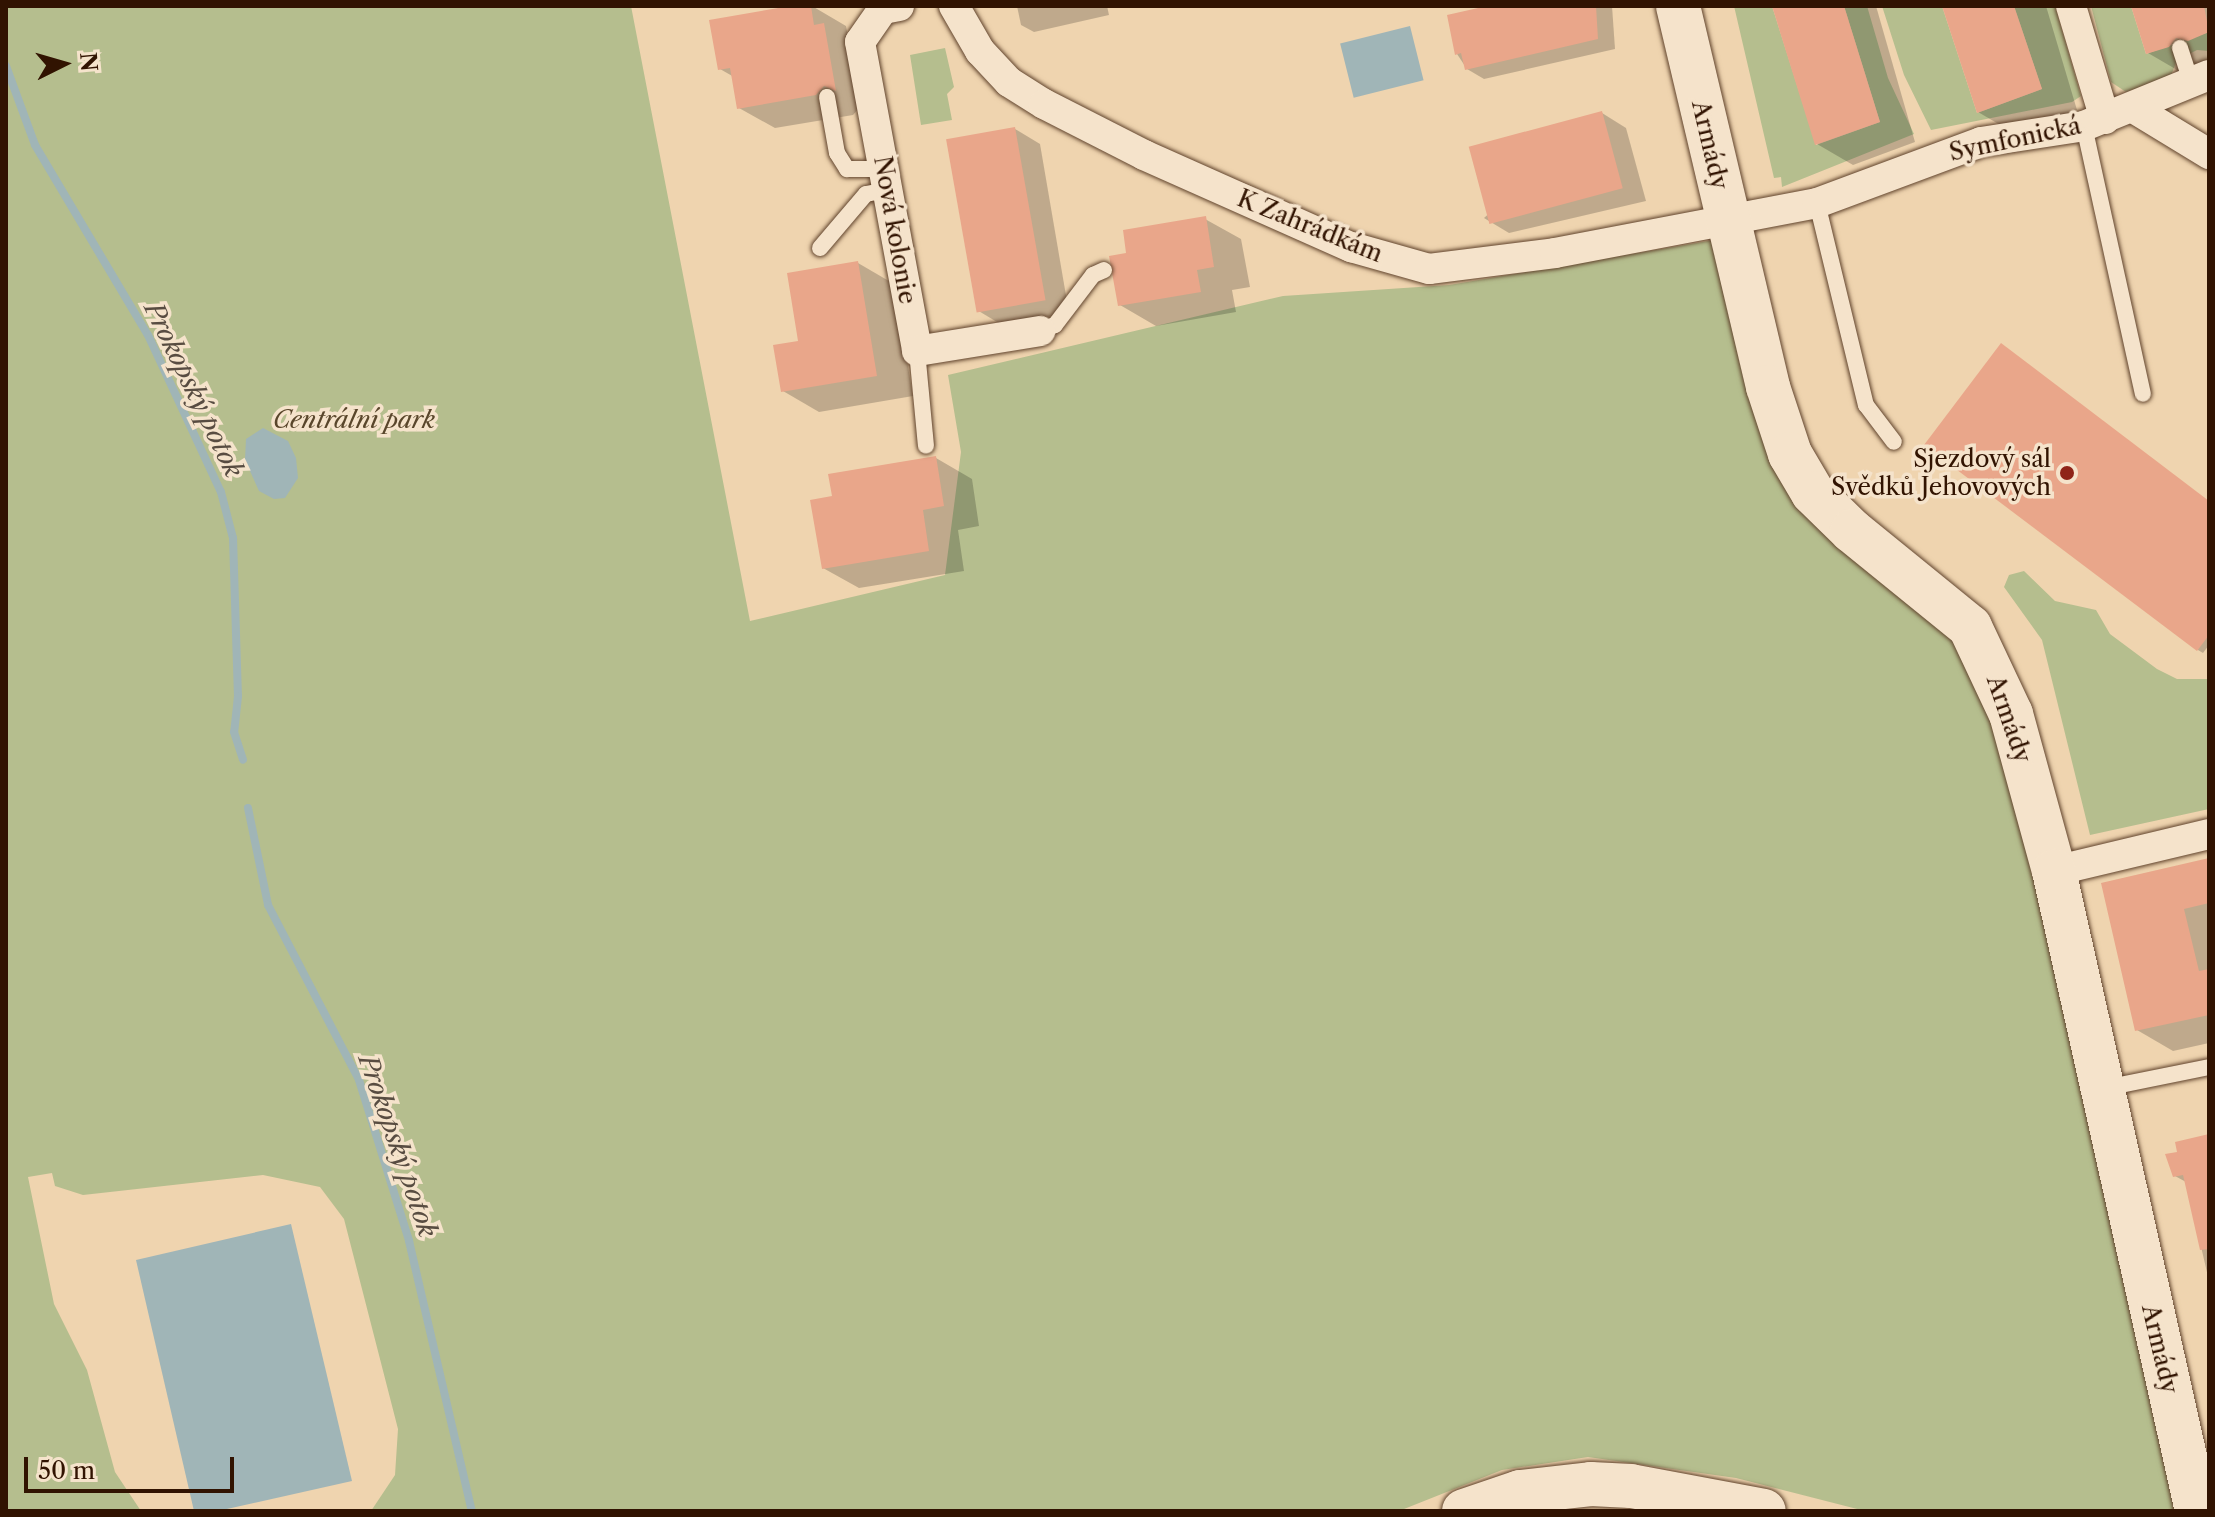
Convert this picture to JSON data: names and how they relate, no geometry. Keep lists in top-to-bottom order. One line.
{"streets":{"street":["Symfonická","Armády","K Zahrádkám","Nová kolonie"]},"crossings":[["Symfonická","Armády"],["Symfonická","K Zahrádkám"],["Armády","K Zahrádkám"]],"water":["Prokopský potok"],"parks":["Centrální park"],"places":["Sjezdový sál Svědků Jehovových"],"scale_bar":"50 m","north":"right"}
